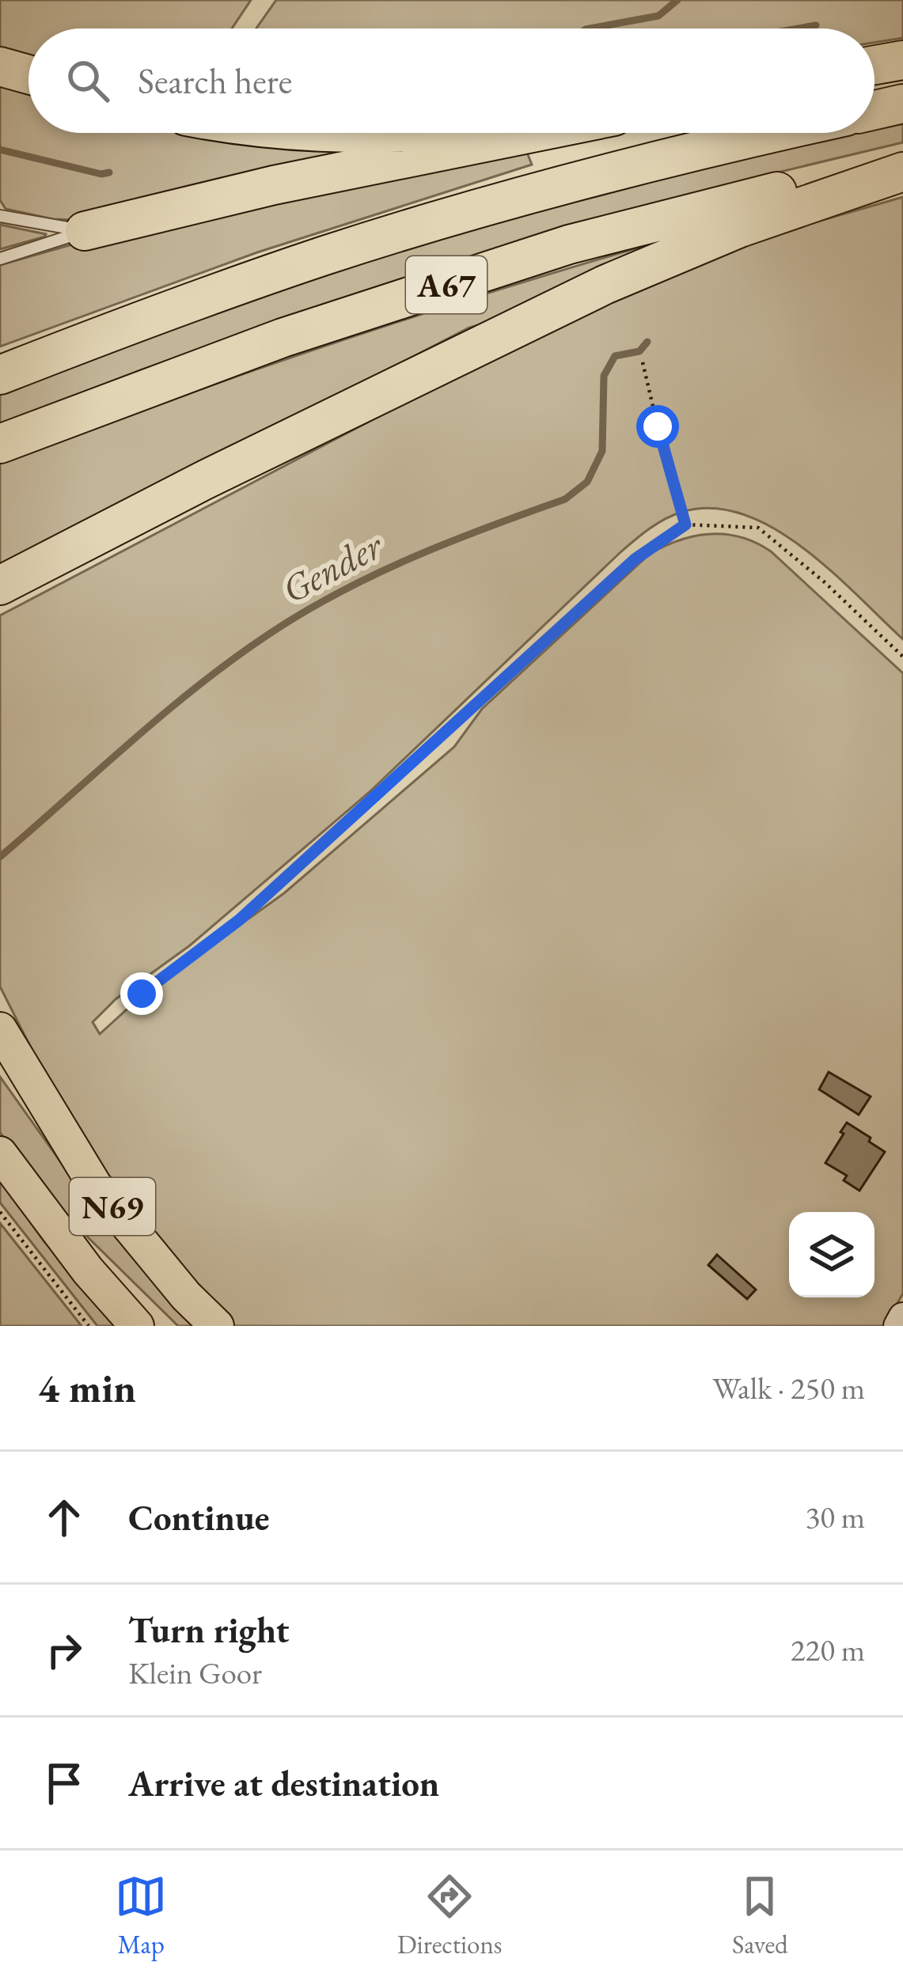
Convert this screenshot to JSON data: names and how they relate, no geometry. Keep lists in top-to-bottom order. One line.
{"streets":{"highway":["A67"],"main road":["N69"]},"water":["Gender"],"page":{"search":"Search here","heading":["4 min","Walk · 250 m"],"list":[["Continue","30 m"],["Turn right","Klein Goor","220 m"],"Arrive at destination"],"nav":["Map","Directions","Saved"]}}
